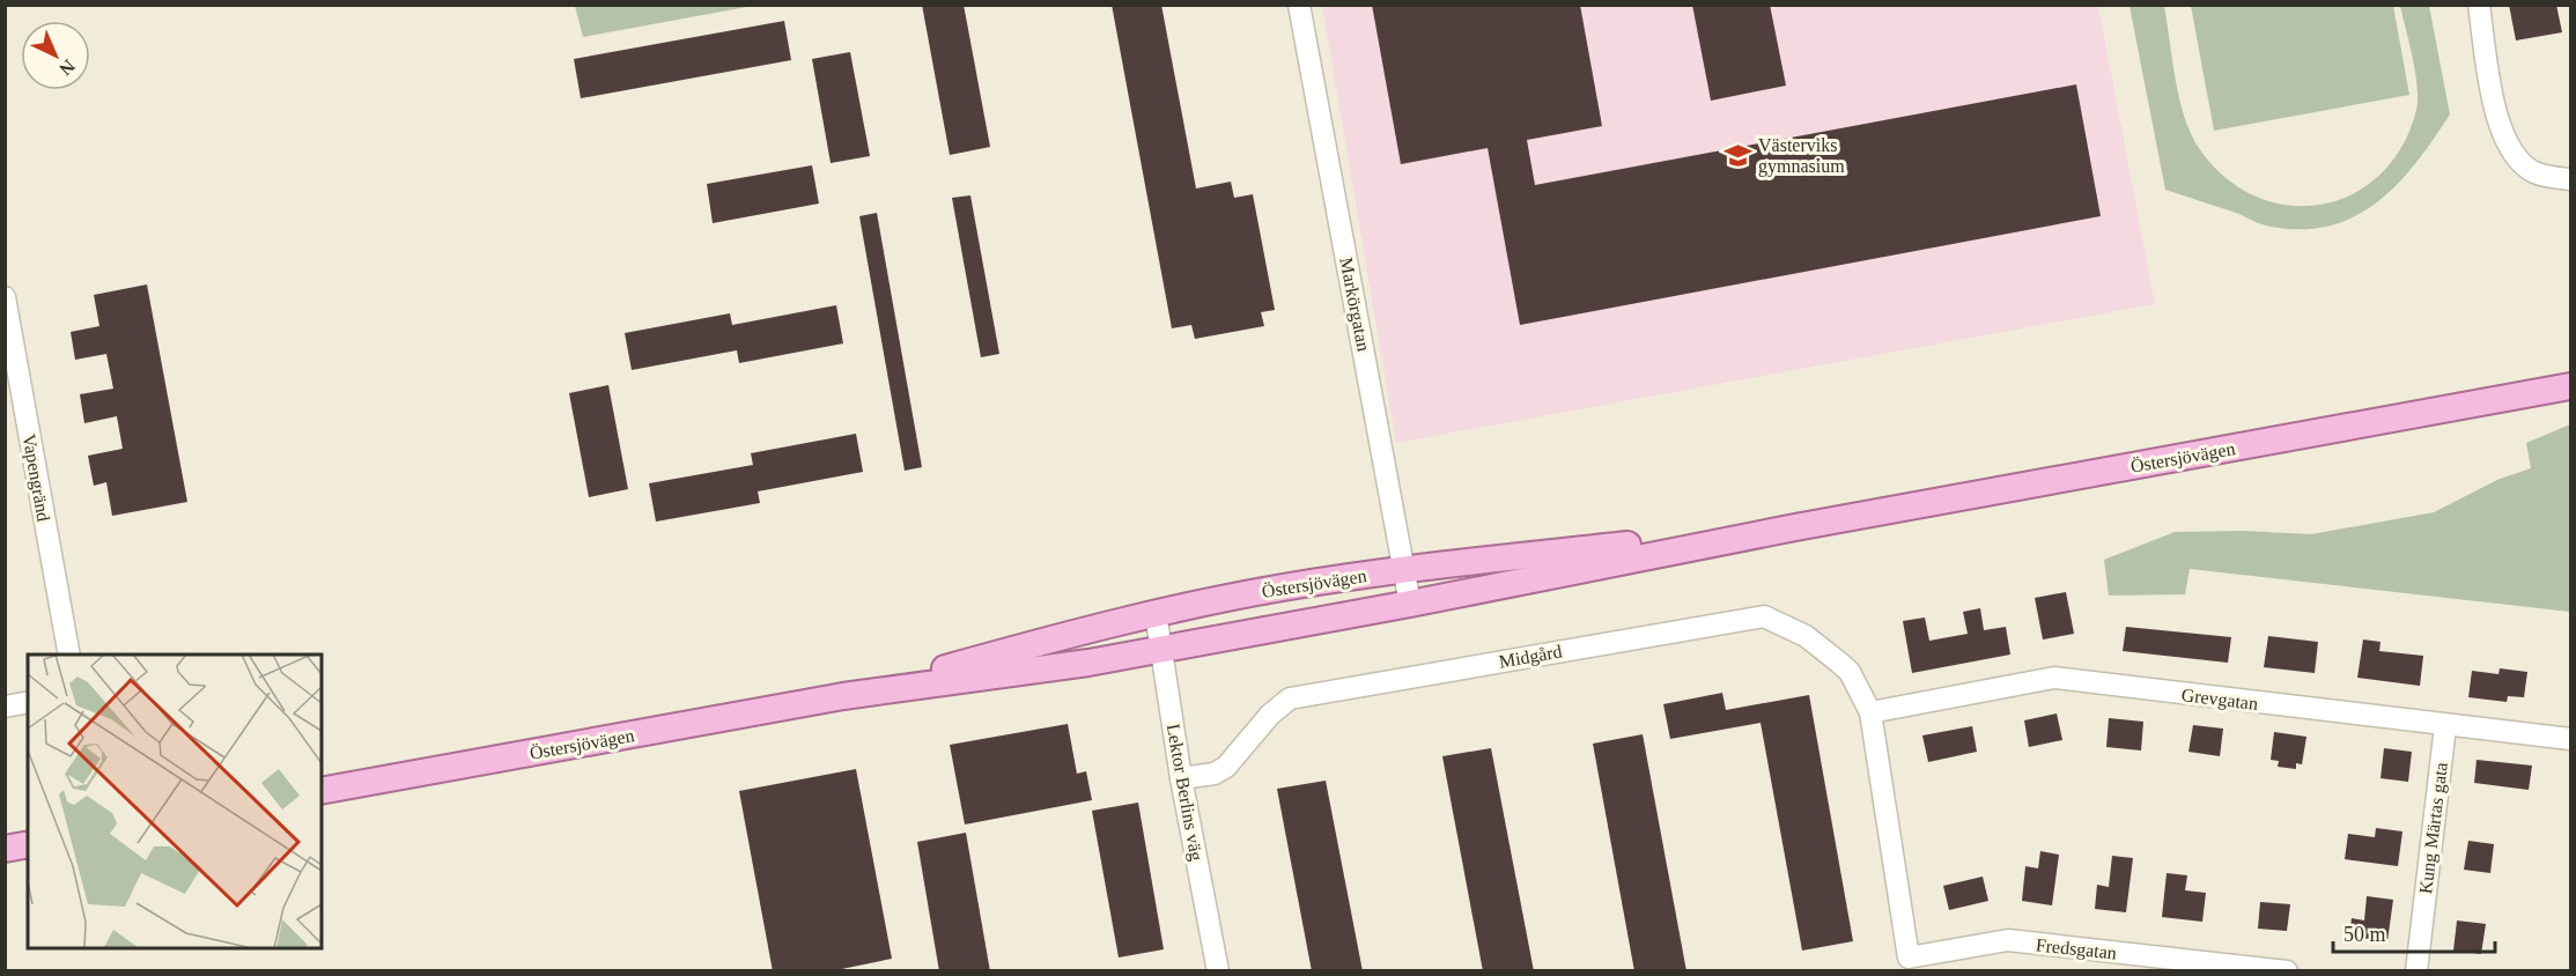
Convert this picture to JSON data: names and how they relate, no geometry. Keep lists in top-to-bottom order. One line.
{"streets":{"main road":["Östersjövägen"],"street":["Markörgatan","Vapengränd","Midgård","Grevgatan","Lektor Berlins väg","Kung Märtas gata","Fredsgatan"]},"crossings":[["Markörgatan","Östersjövägen"],["Östersjövägen","Lektor Berlins väg"],["Midgård","Grevgatan"],["Midgård","Lektor Berlins väg"],["Midgård","Fredsgatan"],["Grevgatan","Kung Märtas gata"],["Grevgatan","Fredsgatan"]],"places":{"school or university":["Västerviks gymnasium"]},"scale_bar":"50 m","north":"bottom right"}
